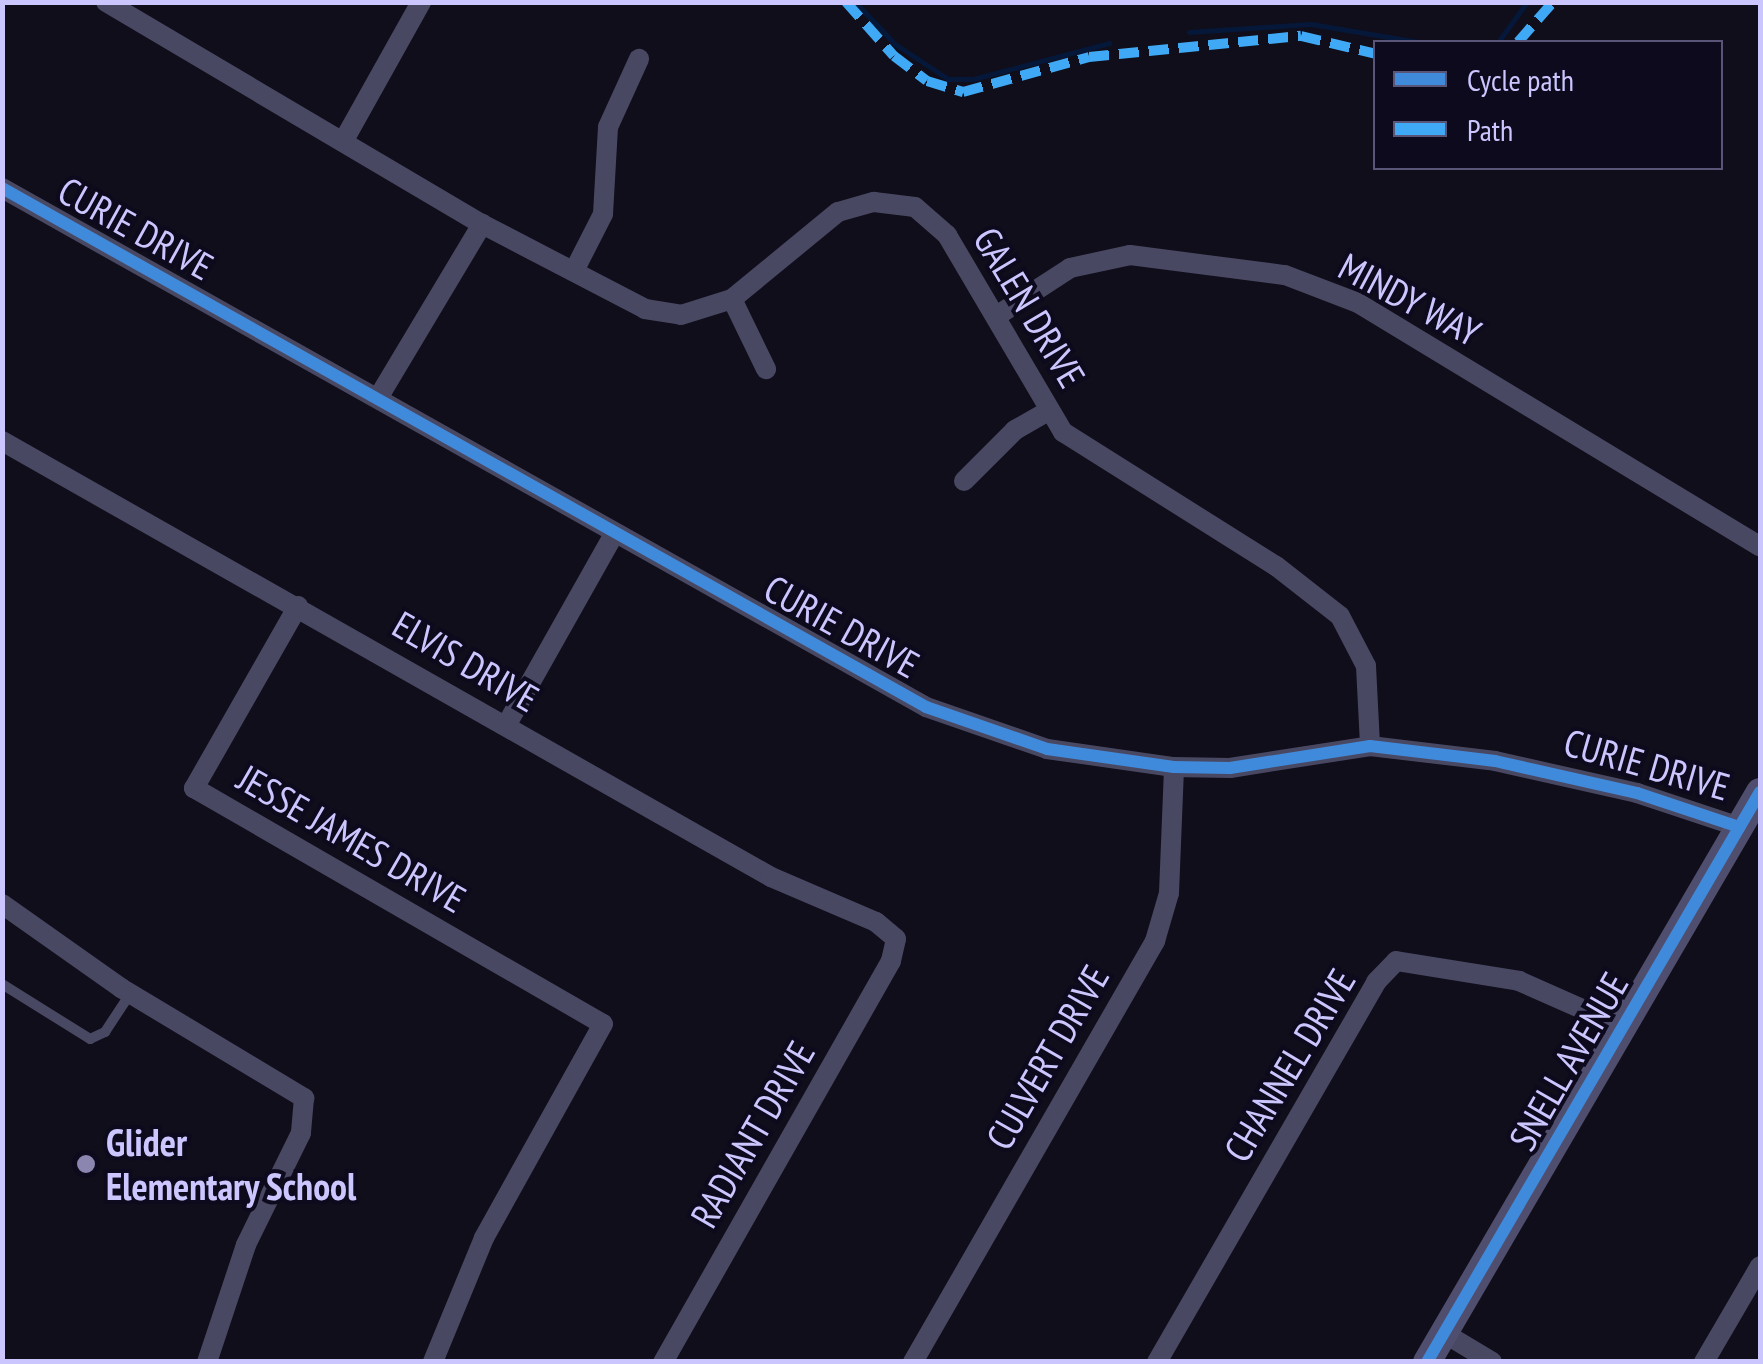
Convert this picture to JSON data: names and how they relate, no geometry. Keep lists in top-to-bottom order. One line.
{"streets":{"street":["CURIE DRIVE","MINDY WAY","GALEN DRIVE","ELVIS DRIVE","JESSE JAMES DRIVE","CULVERT DRIVE","SNELL AVENUE","CHANNEL DRIVE","RADIANT DRIVE"]},"crossings":[["CURIE DRIVE","GALEN DRIVE"],["CURIE DRIVE","CULVERT DRIVE"],["CURIE DRIVE","SNELL AVENUE"],["MINDY WAY","GALEN DRIVE"],["ELVIS DRIVE","JESSE JAMES DRIVE"],["ELVIS DRIVE","RADIANT DRIVE"],["SNELL AVENUE","CHANNEL DRIVE"]],"places":["Glider Elementary School"],"legend":["Cycle path","Path"]}
